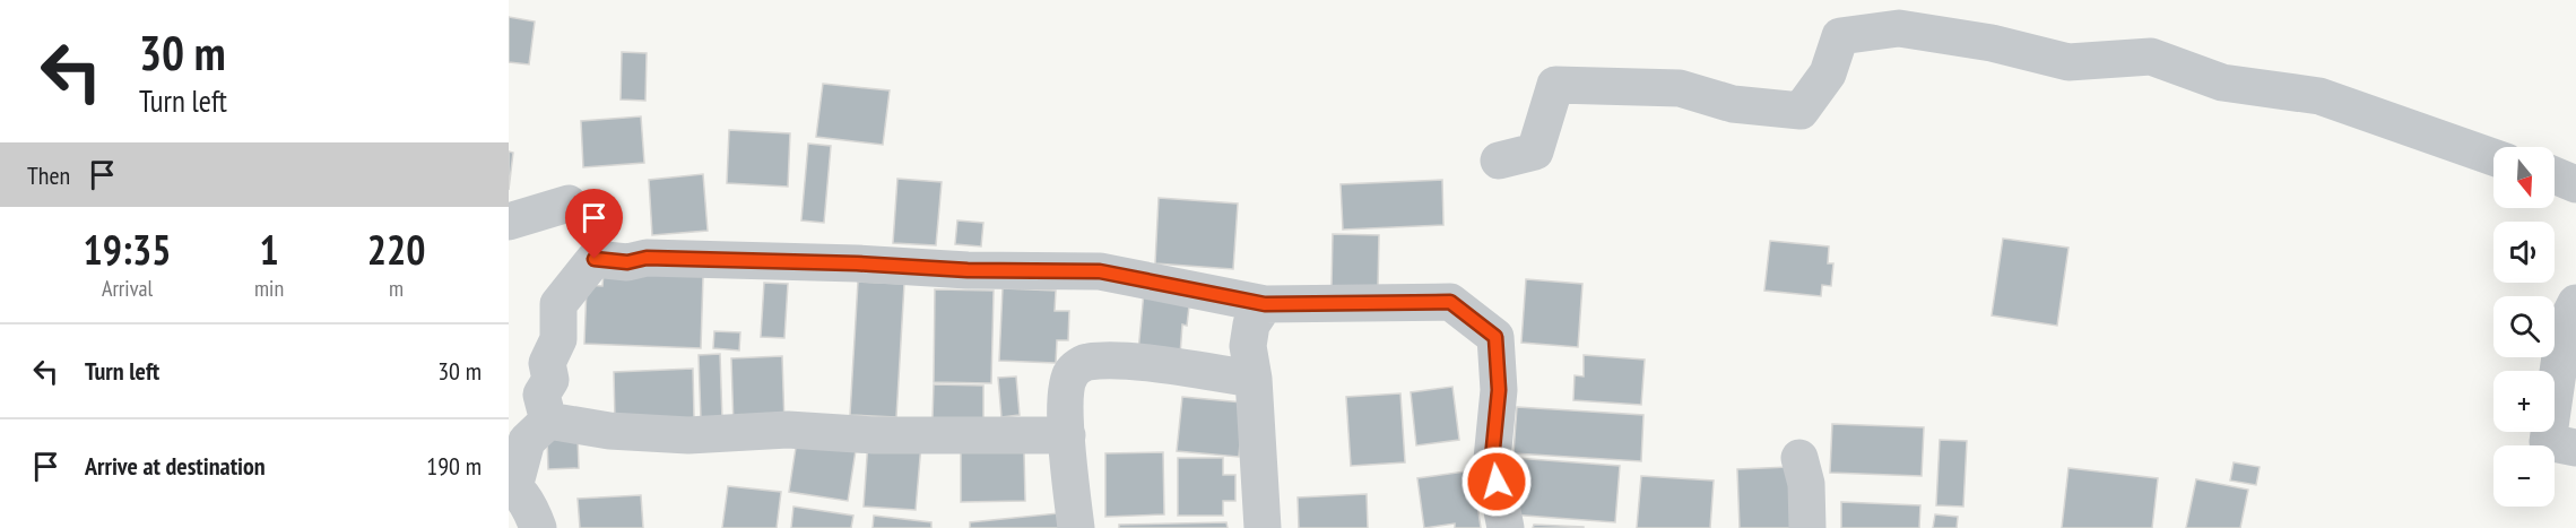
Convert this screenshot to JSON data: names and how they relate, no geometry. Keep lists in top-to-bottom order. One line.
{"north":"bottom","page":{"turn":["30 m","Turn left"],"then":"Then","map_buttons":["+","−"],"eta":["19:35","Arrival","1","min","220","m"],"list":[{"name":"Turn left","value":"30 m"},{"name":"Arrive at destination","value":"190 m"}]}}
